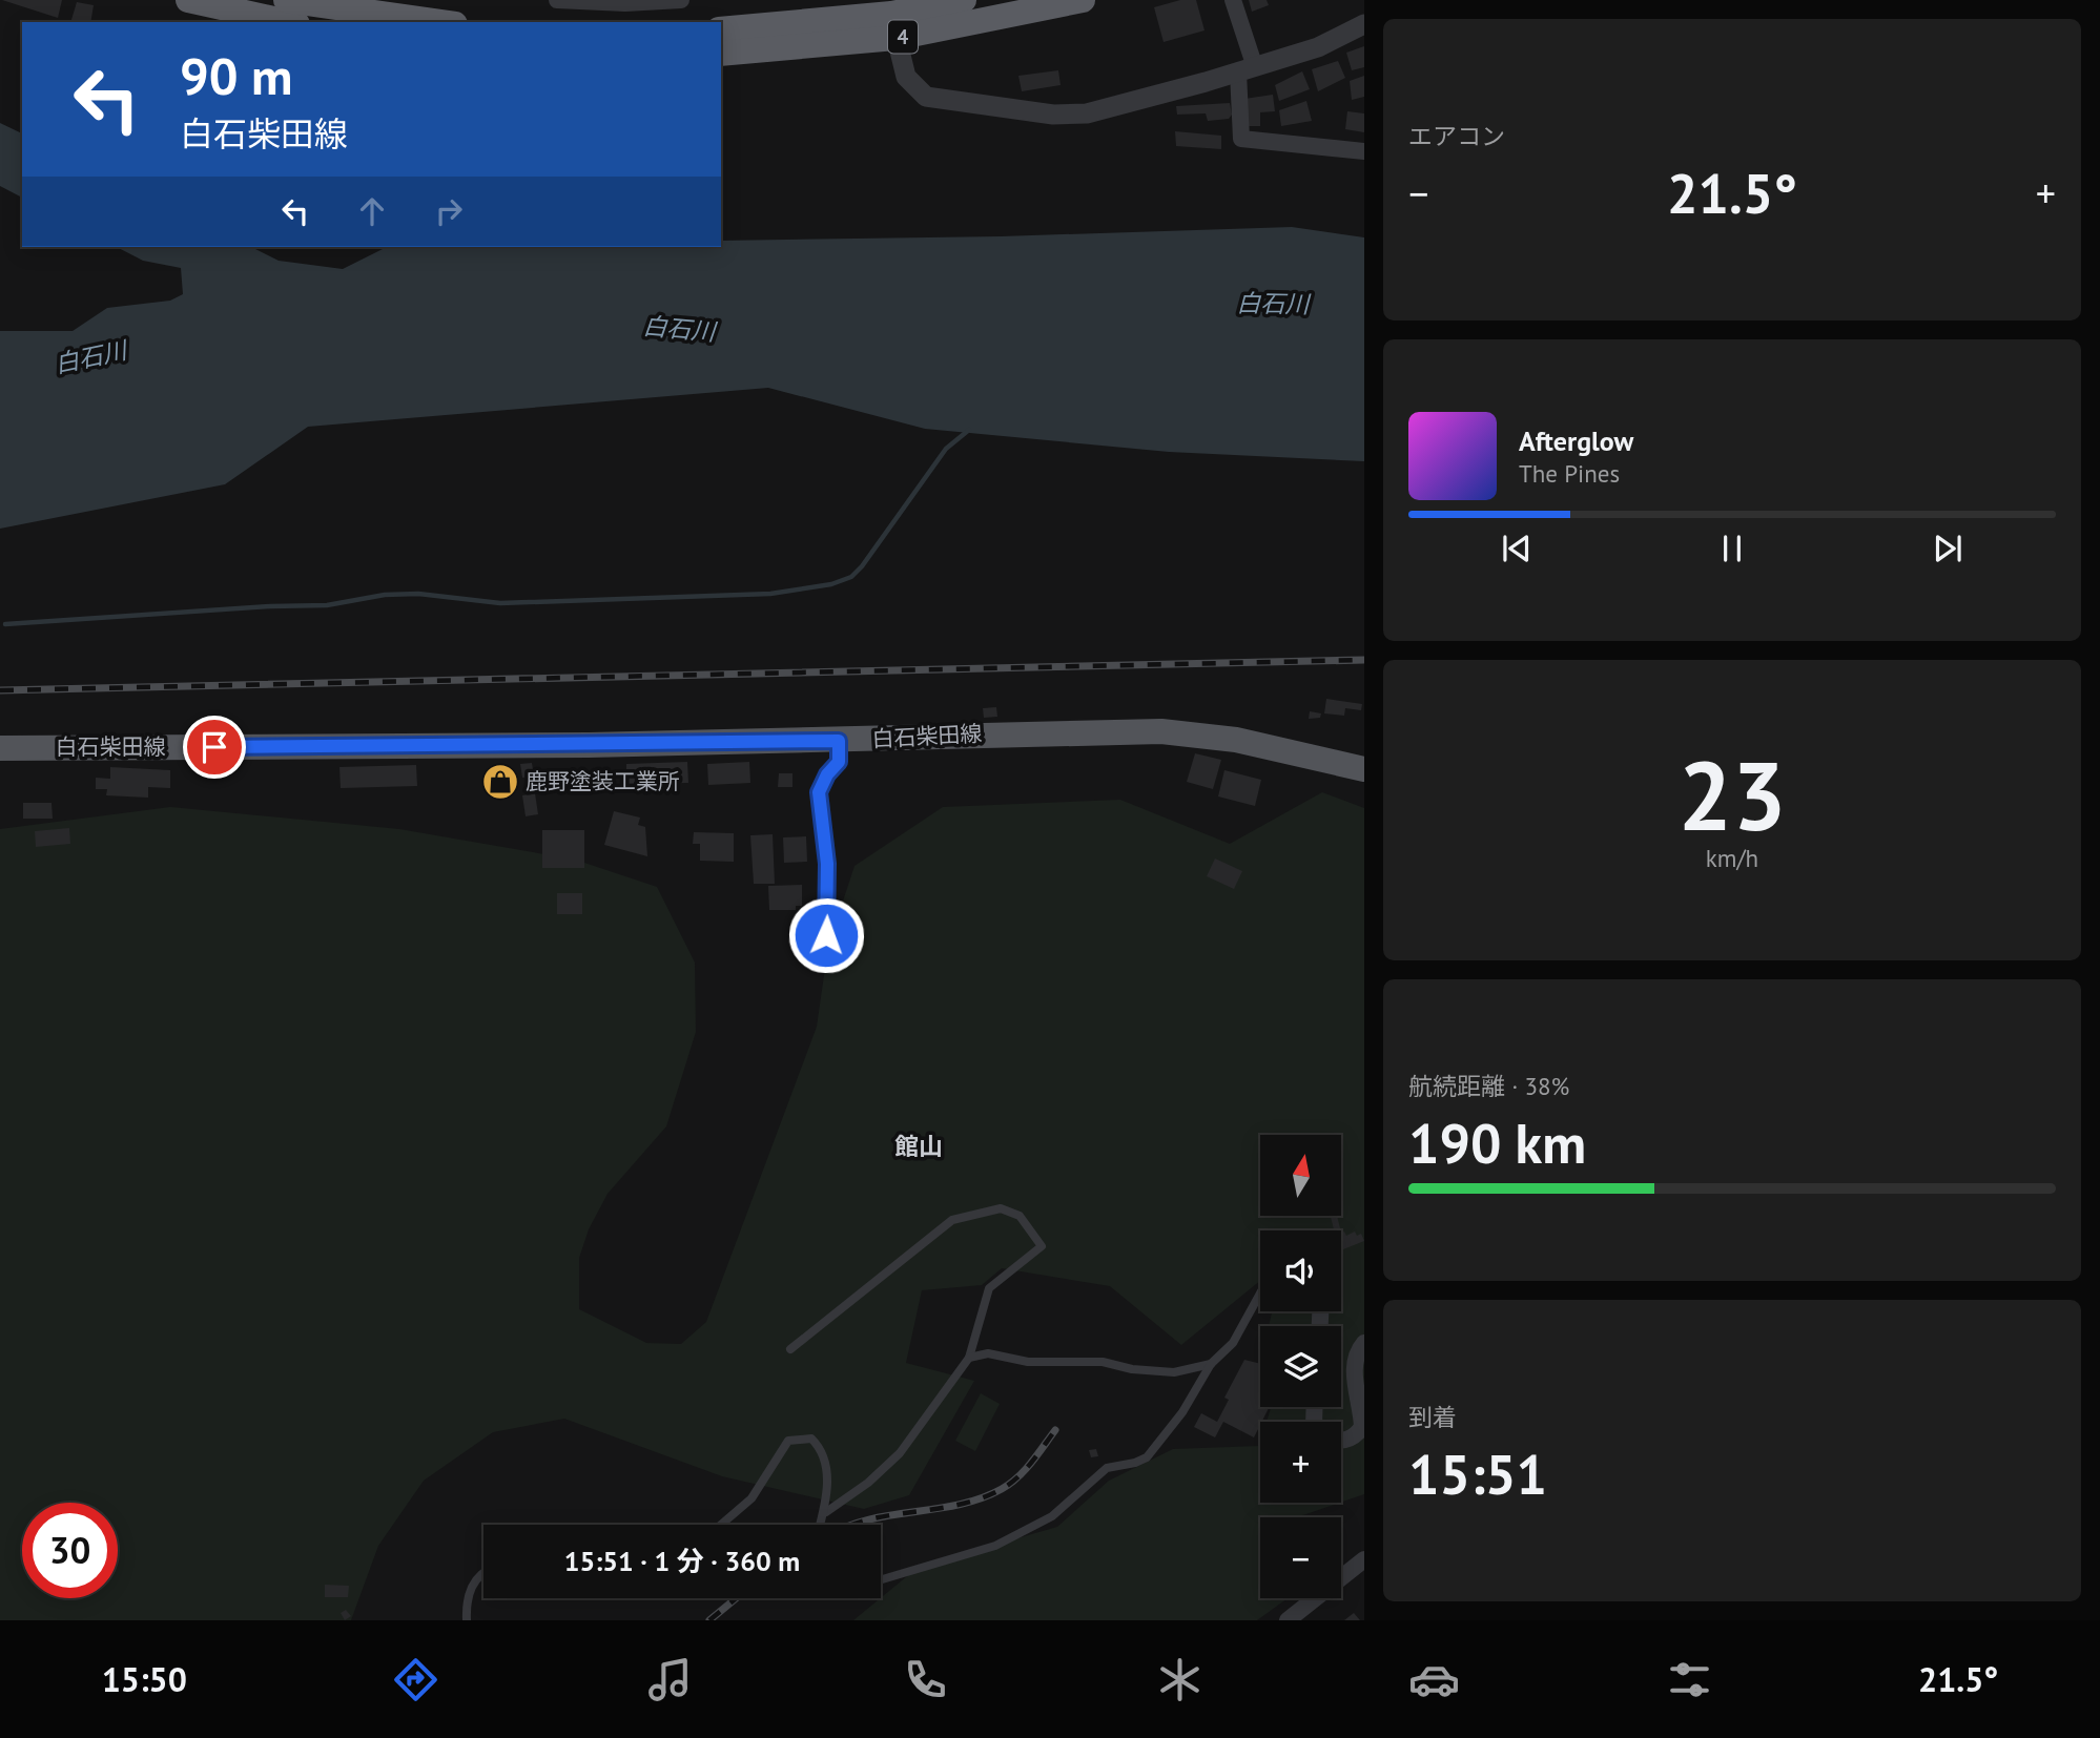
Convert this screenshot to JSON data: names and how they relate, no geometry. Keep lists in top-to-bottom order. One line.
{"streets":{"highway":["4"],"main road":["白石柴田線"]},"districts":["館山"],"water":["白石川"],"places":{"shop":["鹿野塗装工業所"]},"north":"top","page":{"tile":["エアコン",["23","km/h"],["航続距離 · 38%","190 km"],["到着","15:51"]],"turn":["90 m","白石柴田線"],"heat":["−","21.5°","+"],"song":["Afterglow","The Pines"],"map_buttons":["+","−"],"limit":"30","trip":"15:51 · 1 分 · 360 m","tabs":["15:50","21.5°"]}}
